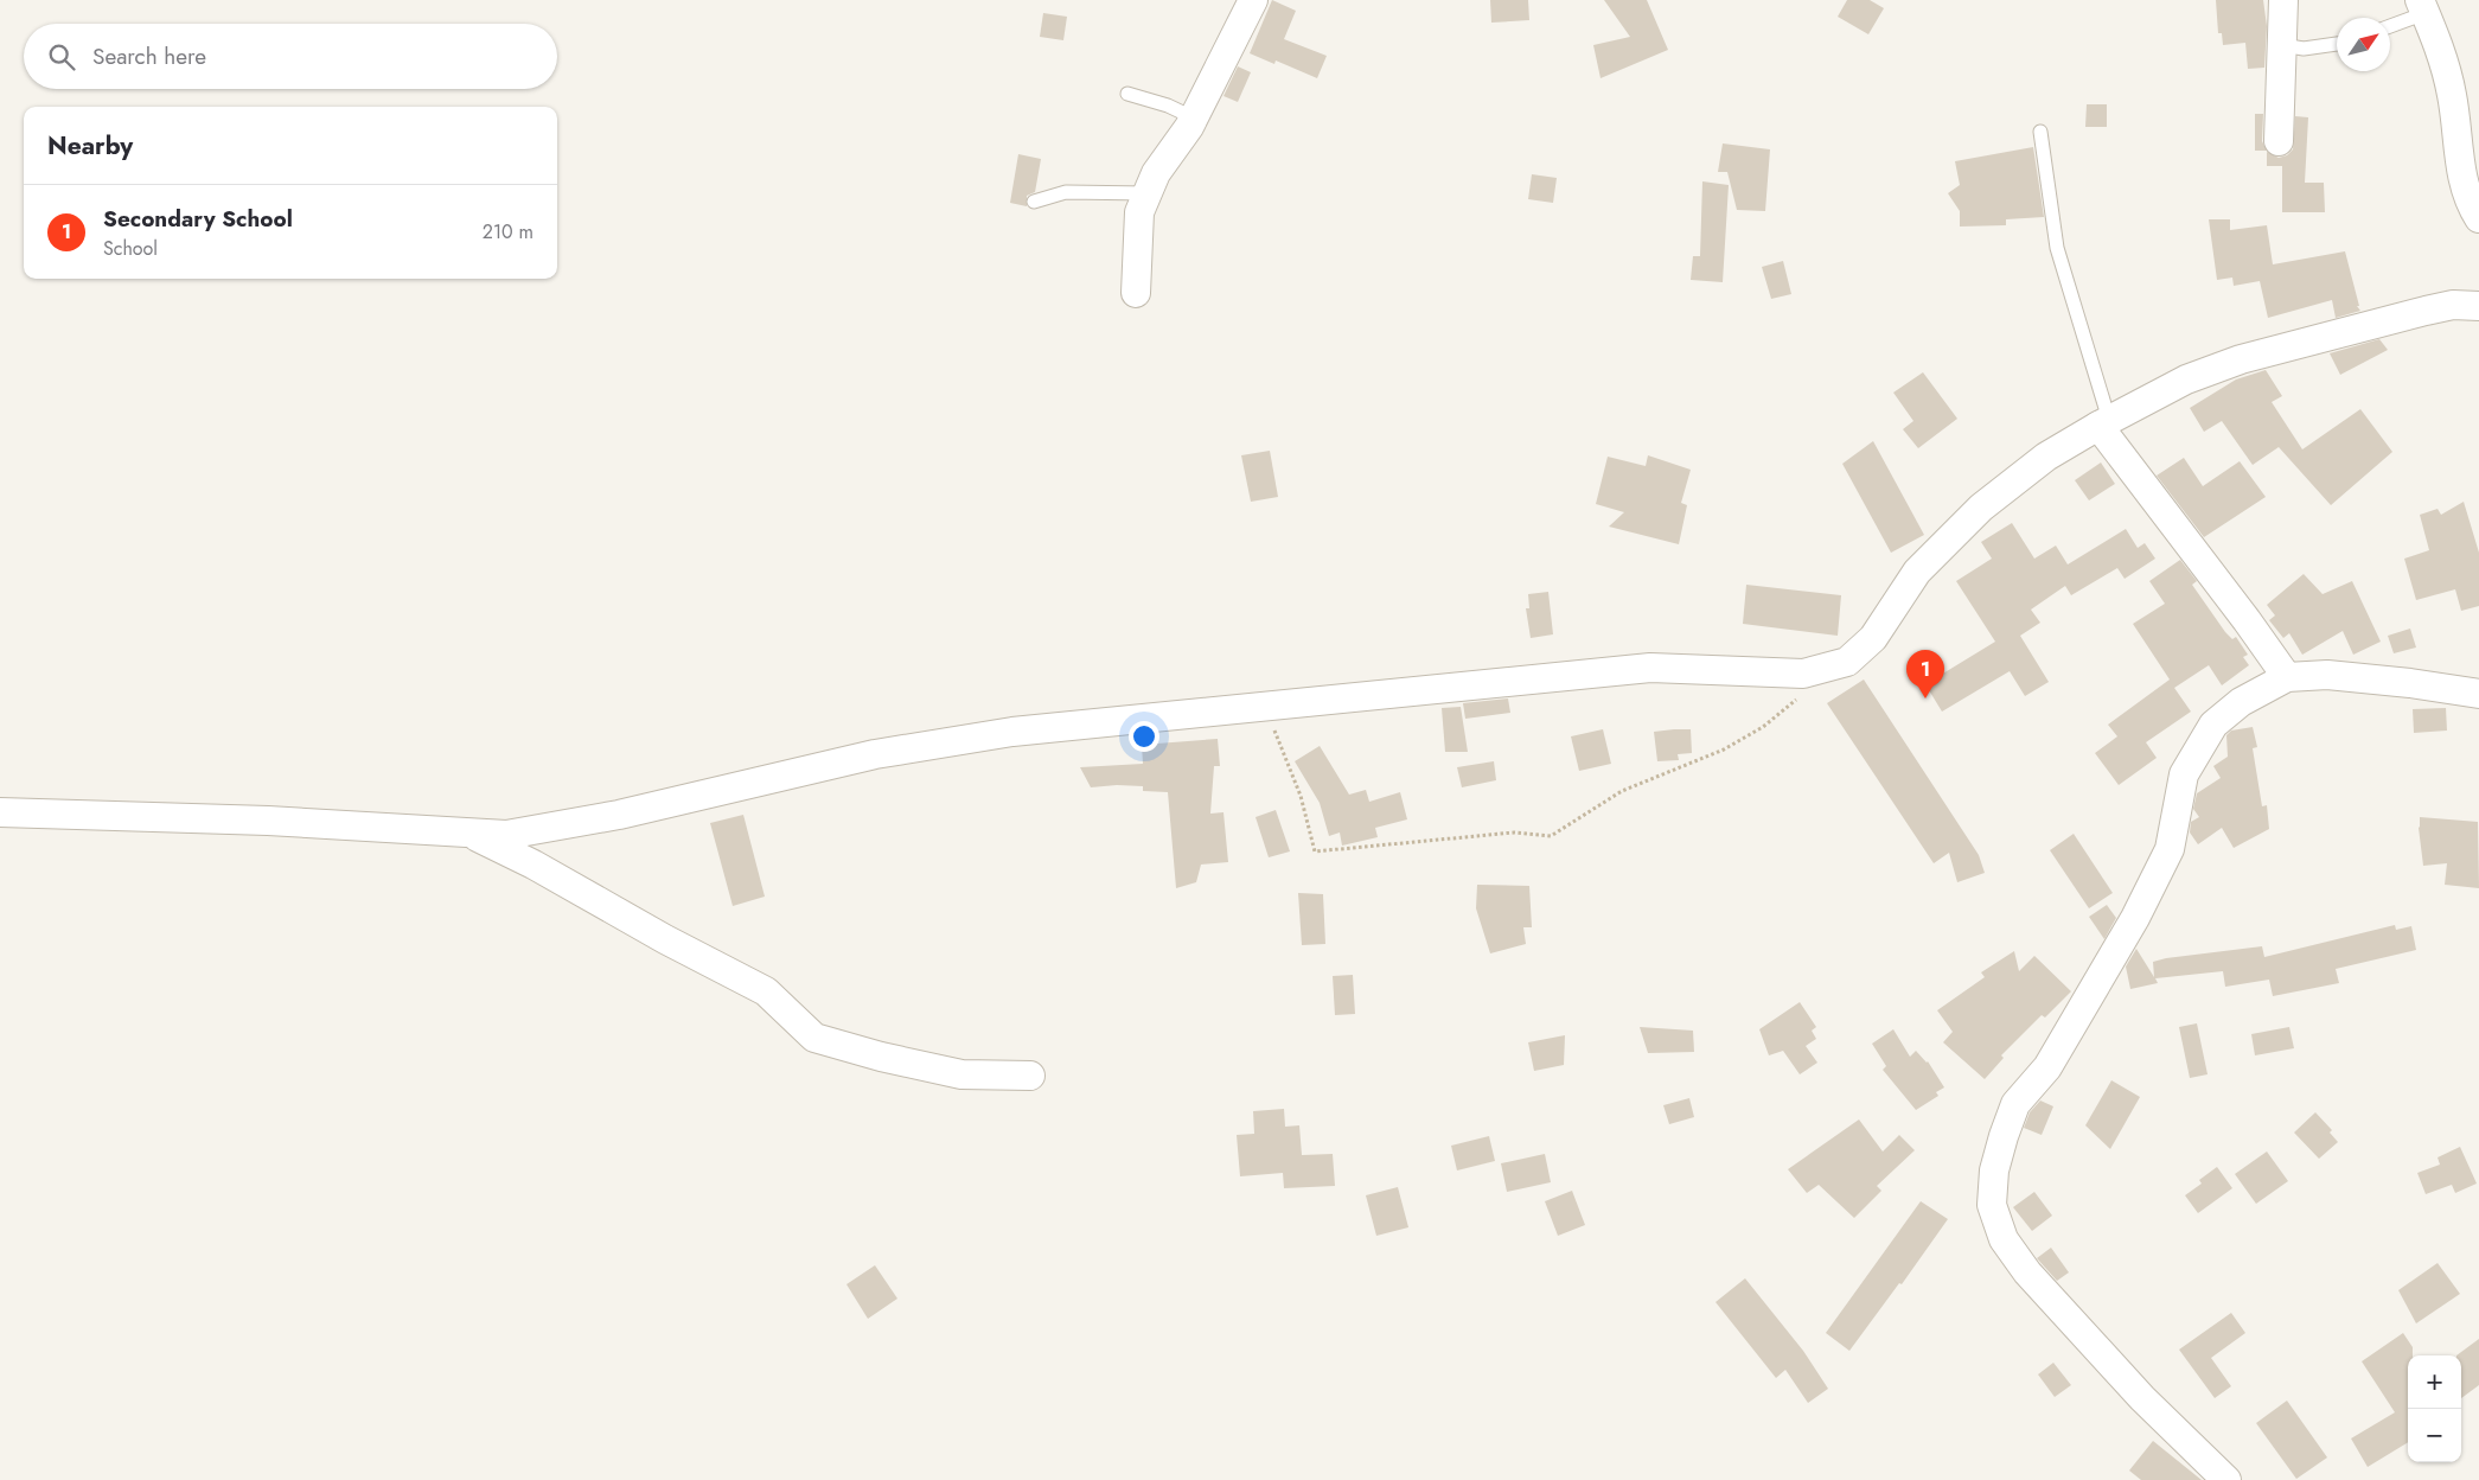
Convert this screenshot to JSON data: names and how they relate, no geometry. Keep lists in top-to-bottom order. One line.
{"north":"top right","page":{"search":"Search here","heading":"Nearby","list":[{"mark":"1","name":"Secondary School","note":"School","value":"210 m"}],"pins":"1","map_buttons":["+","−"]}}
